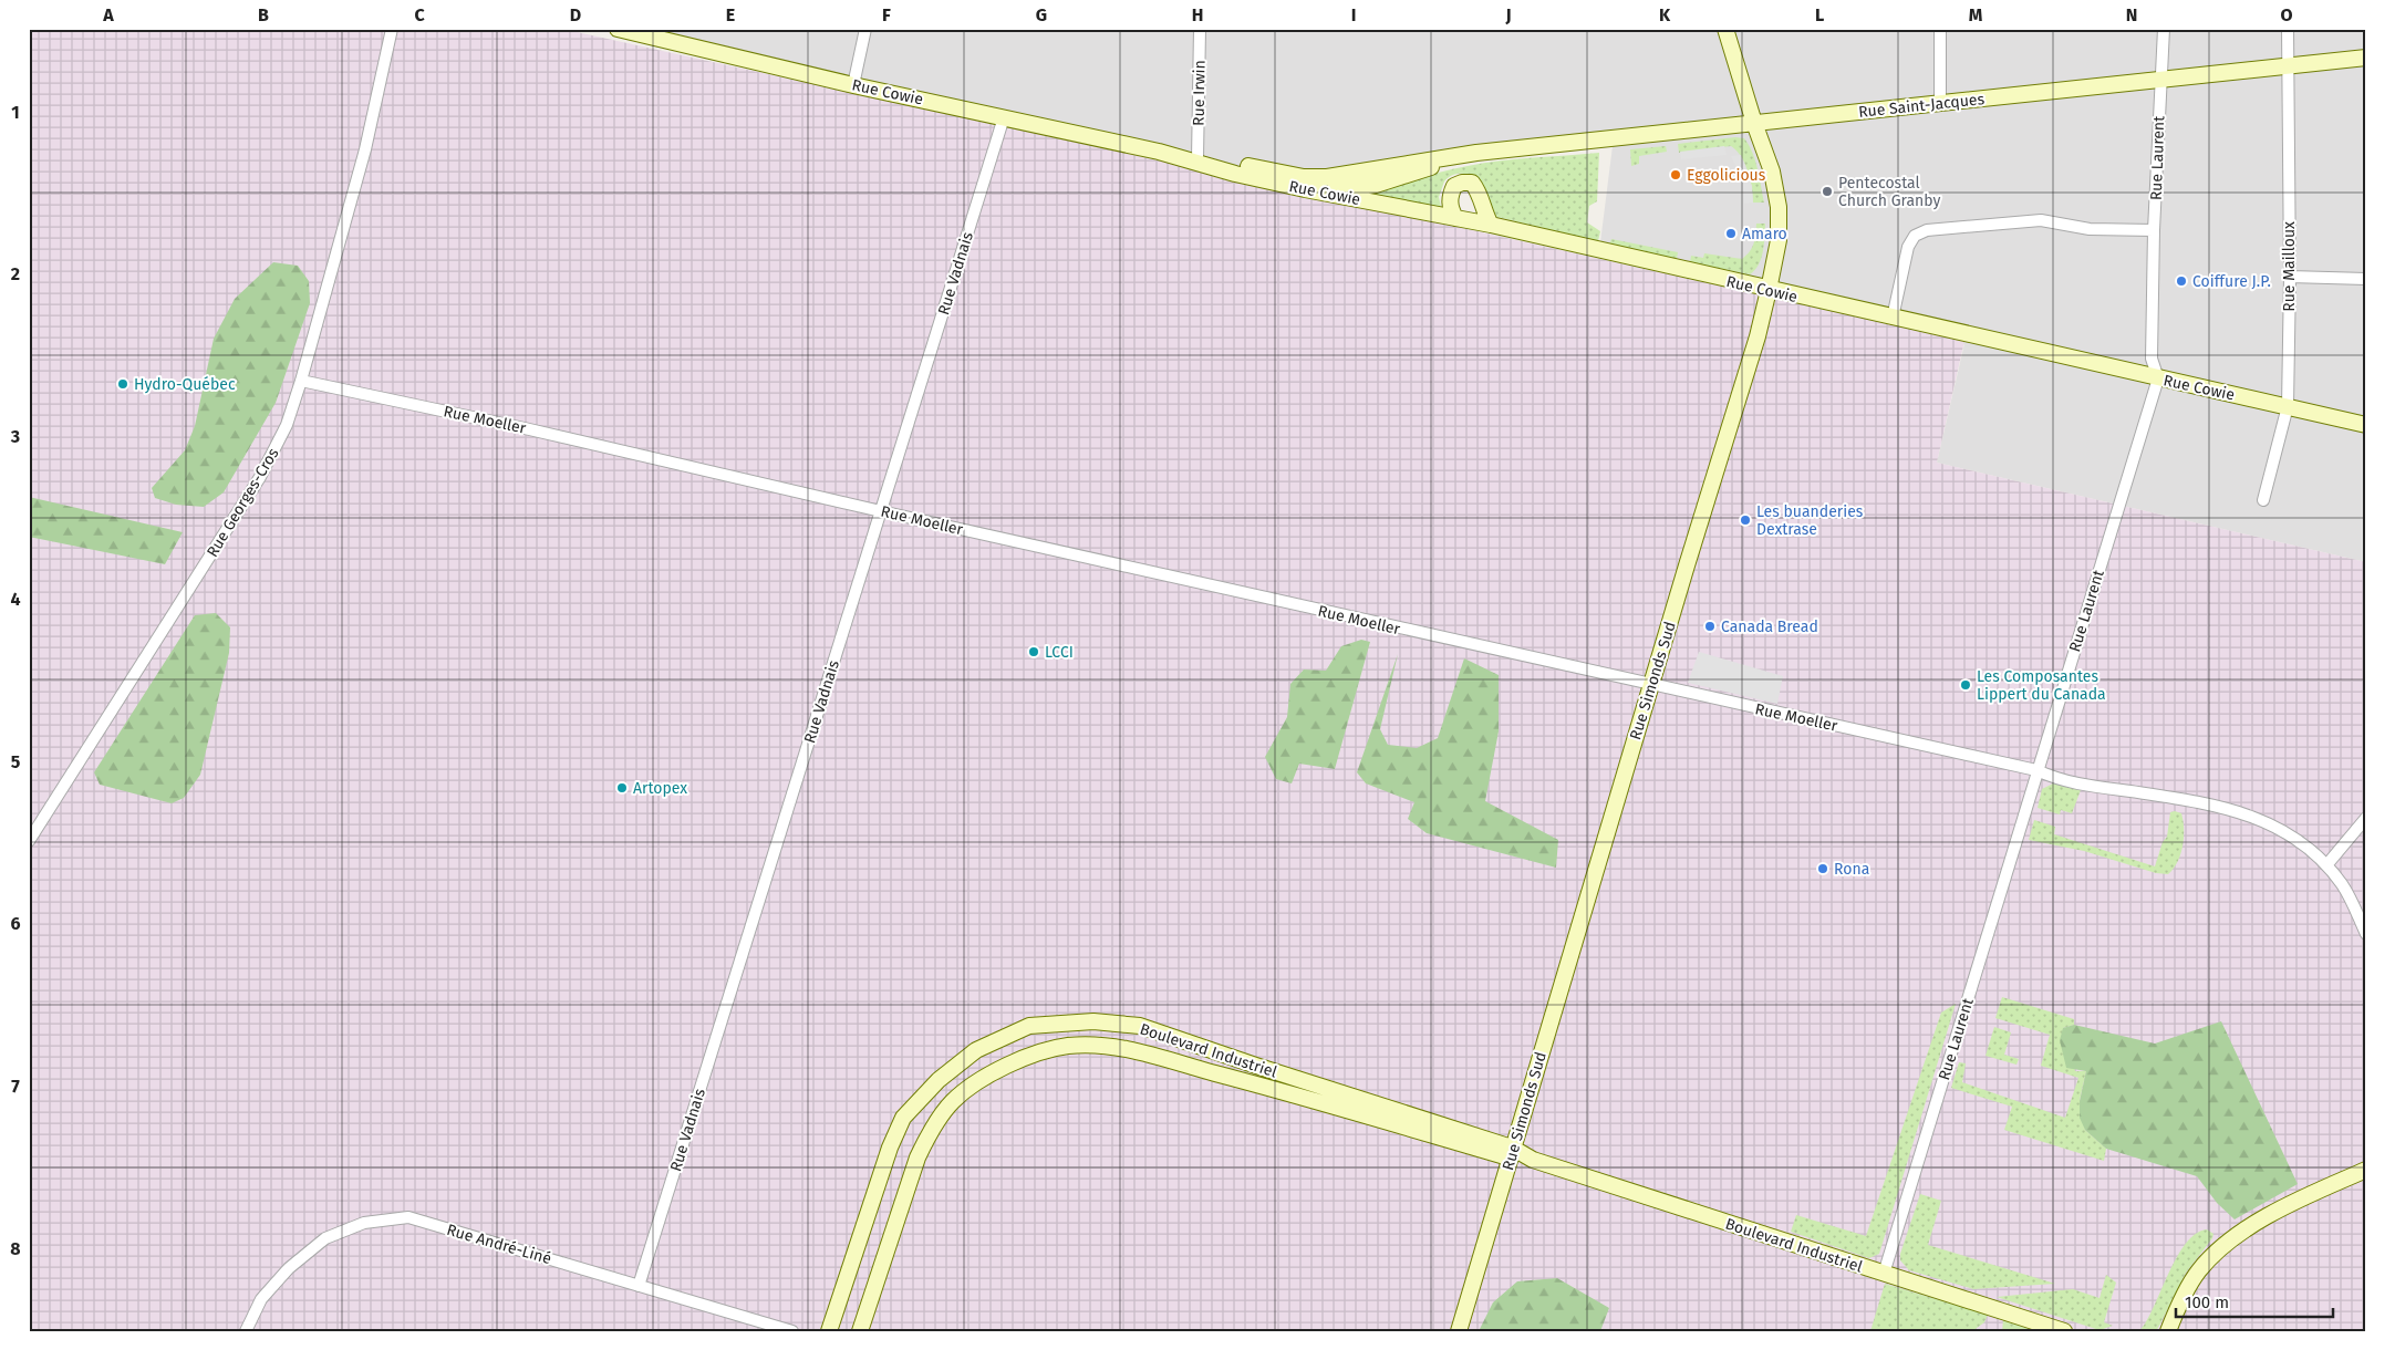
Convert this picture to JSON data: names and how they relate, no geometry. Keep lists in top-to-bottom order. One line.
{"streets":{"street":["Rue Cowie","Rue Irwin","Rue Saint-Jacques","Rue Laurent","Rue Mailloux","Rue Vadnais","Rue Moeller","Rue Georges-Cros","Rue Simonds Sud","Boulevard Industriel","Rue André-Liné"]},"crossings":[["Rue Cowie","Rue Irwin"],["Rue Cowie","Rue Saint-Jacques"],["Rue Cowie","Rue Laurent"],["Rue Cowie","Rue Mailloux"],["Rue Cowie","Rue Vadnais"],["Rue Cowie","Rue Simonds Sud"],["Rue Irwin","Rue Saint-Jacques"],["Rue Saint-Jacques","Rue Laurent"],["Rue Saint-Jacques","Rue Mailloux"],["Rue Saint-Jacques","Rue Simonds Sud"],["Rue Laurent","Rue Moeller"],["Rue Laurent","Boulevard Industriel"],["Rue Vadnais","Rue Moeller"],["Rue Vadnais","Rue André-Liné"],["Rue Moeller","Rue Georges-Cros"],["Rue Moeller","Rue Simonds Sud"],["Rue Simonds Sud","Boulevard Industriel"]],"places":["Eggolicious","Pentecostal Church Granby","Amaro","Coiffure J.P.","Hydro-Québec","Les buanderies Dextrase","Canada Bread","LCCI","Les Composantes Lippert du Canada","Artopex","Rona"],"scale_bar":"100 m","grid":{"columns":["A","B","C","D","E","F","G","H","I","J","K","L","M","N","O"],"rows":["1","2","3","4","5","6","7","8"]}}
